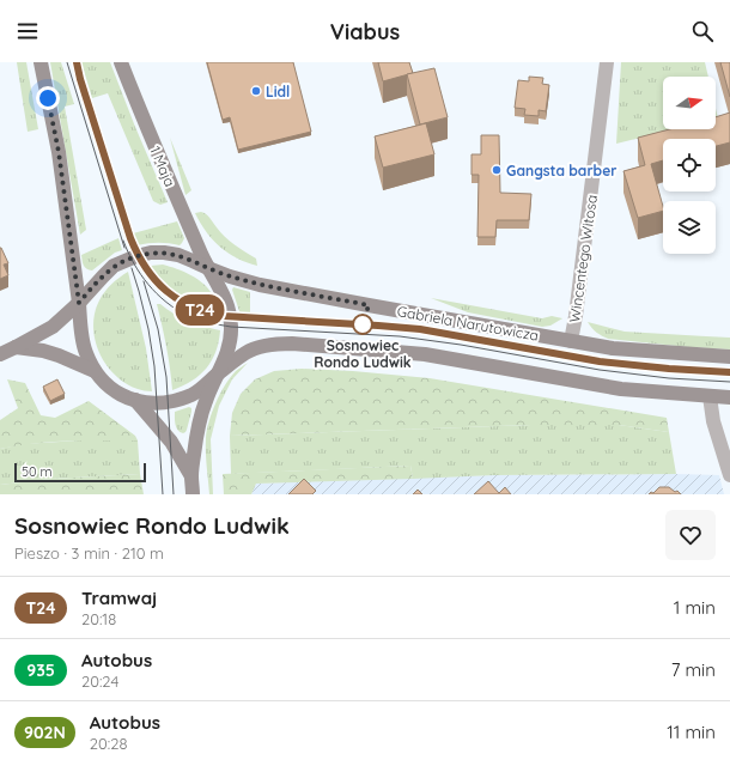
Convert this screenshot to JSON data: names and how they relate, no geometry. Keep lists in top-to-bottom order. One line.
{"streets":{"street":["1 Maja","Wincentego Witosa","Gabriela Narutowicza"]},"crossings":[["1 Maja","Gabriela Narutowicza"],["Wincentego Witosa","Gabriela Narutowicza"]],"places":["Lidl","Gangsta barber","Sosnowiec Rondo Ludwik"],"lines":["tram line T24"],"scale_bar":"50 m","north":"right","page":{"header":"Viabus","on_map":"T24","scale":"50 m","heading":["Sosnowiec Rondo Ludwik","Pieszo · 3 min · 210 m"],"list":[{"mark":"T24","name":"Tramwaj","note":"20:18","value":"1 min"},{"mark":"935","name":"Autobus","note":"20:24","value":"7 min"},{"mark":"902N","name":"Autobus","note":"20:28","value":"11 min"}]}}
